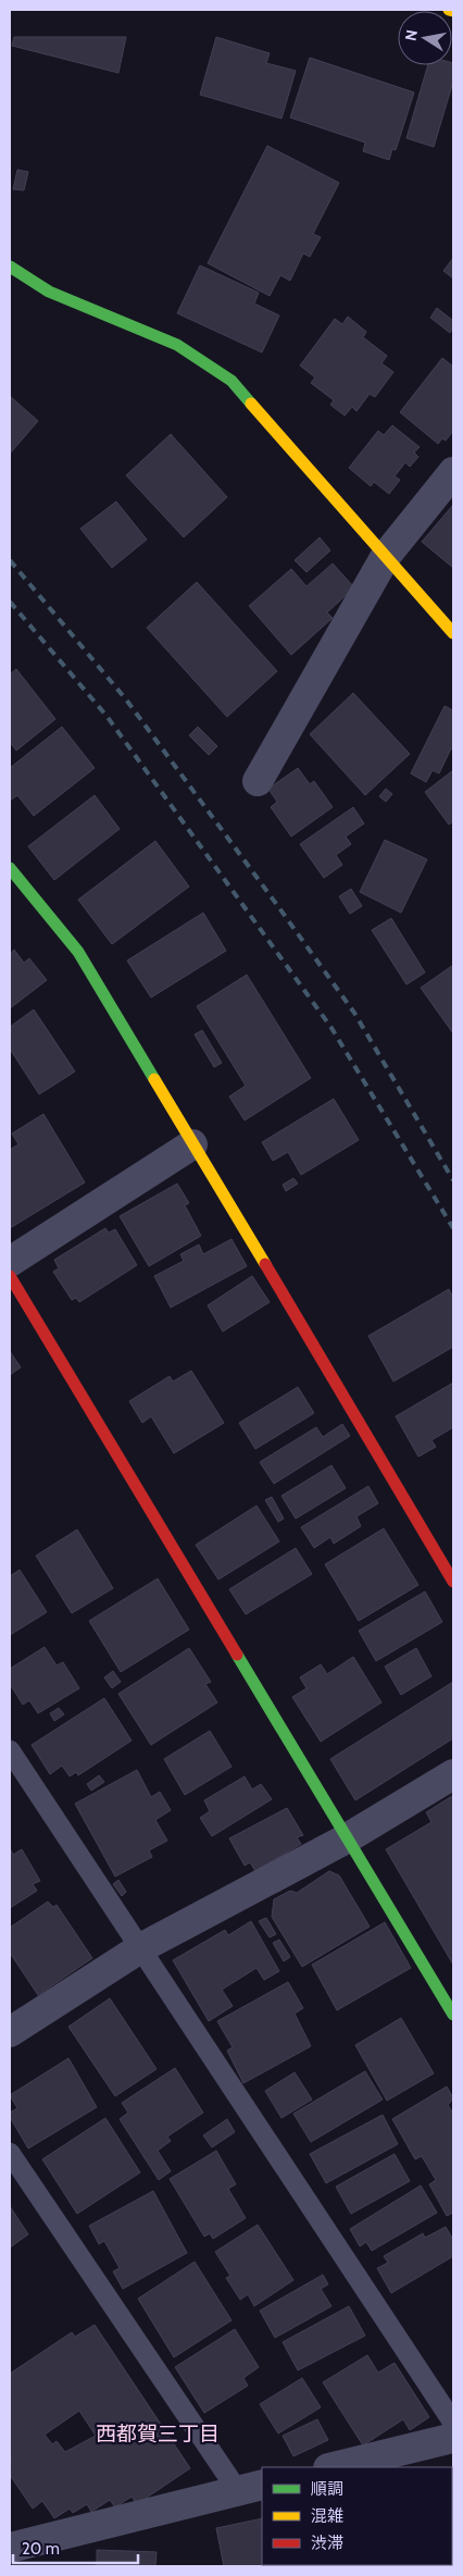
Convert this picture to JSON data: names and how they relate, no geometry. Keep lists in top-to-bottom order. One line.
{"districts":["西都賀三丁目"],"legend":["順調","混雑","渋滞"],"scale_bar":"20 m","north":"left"}
